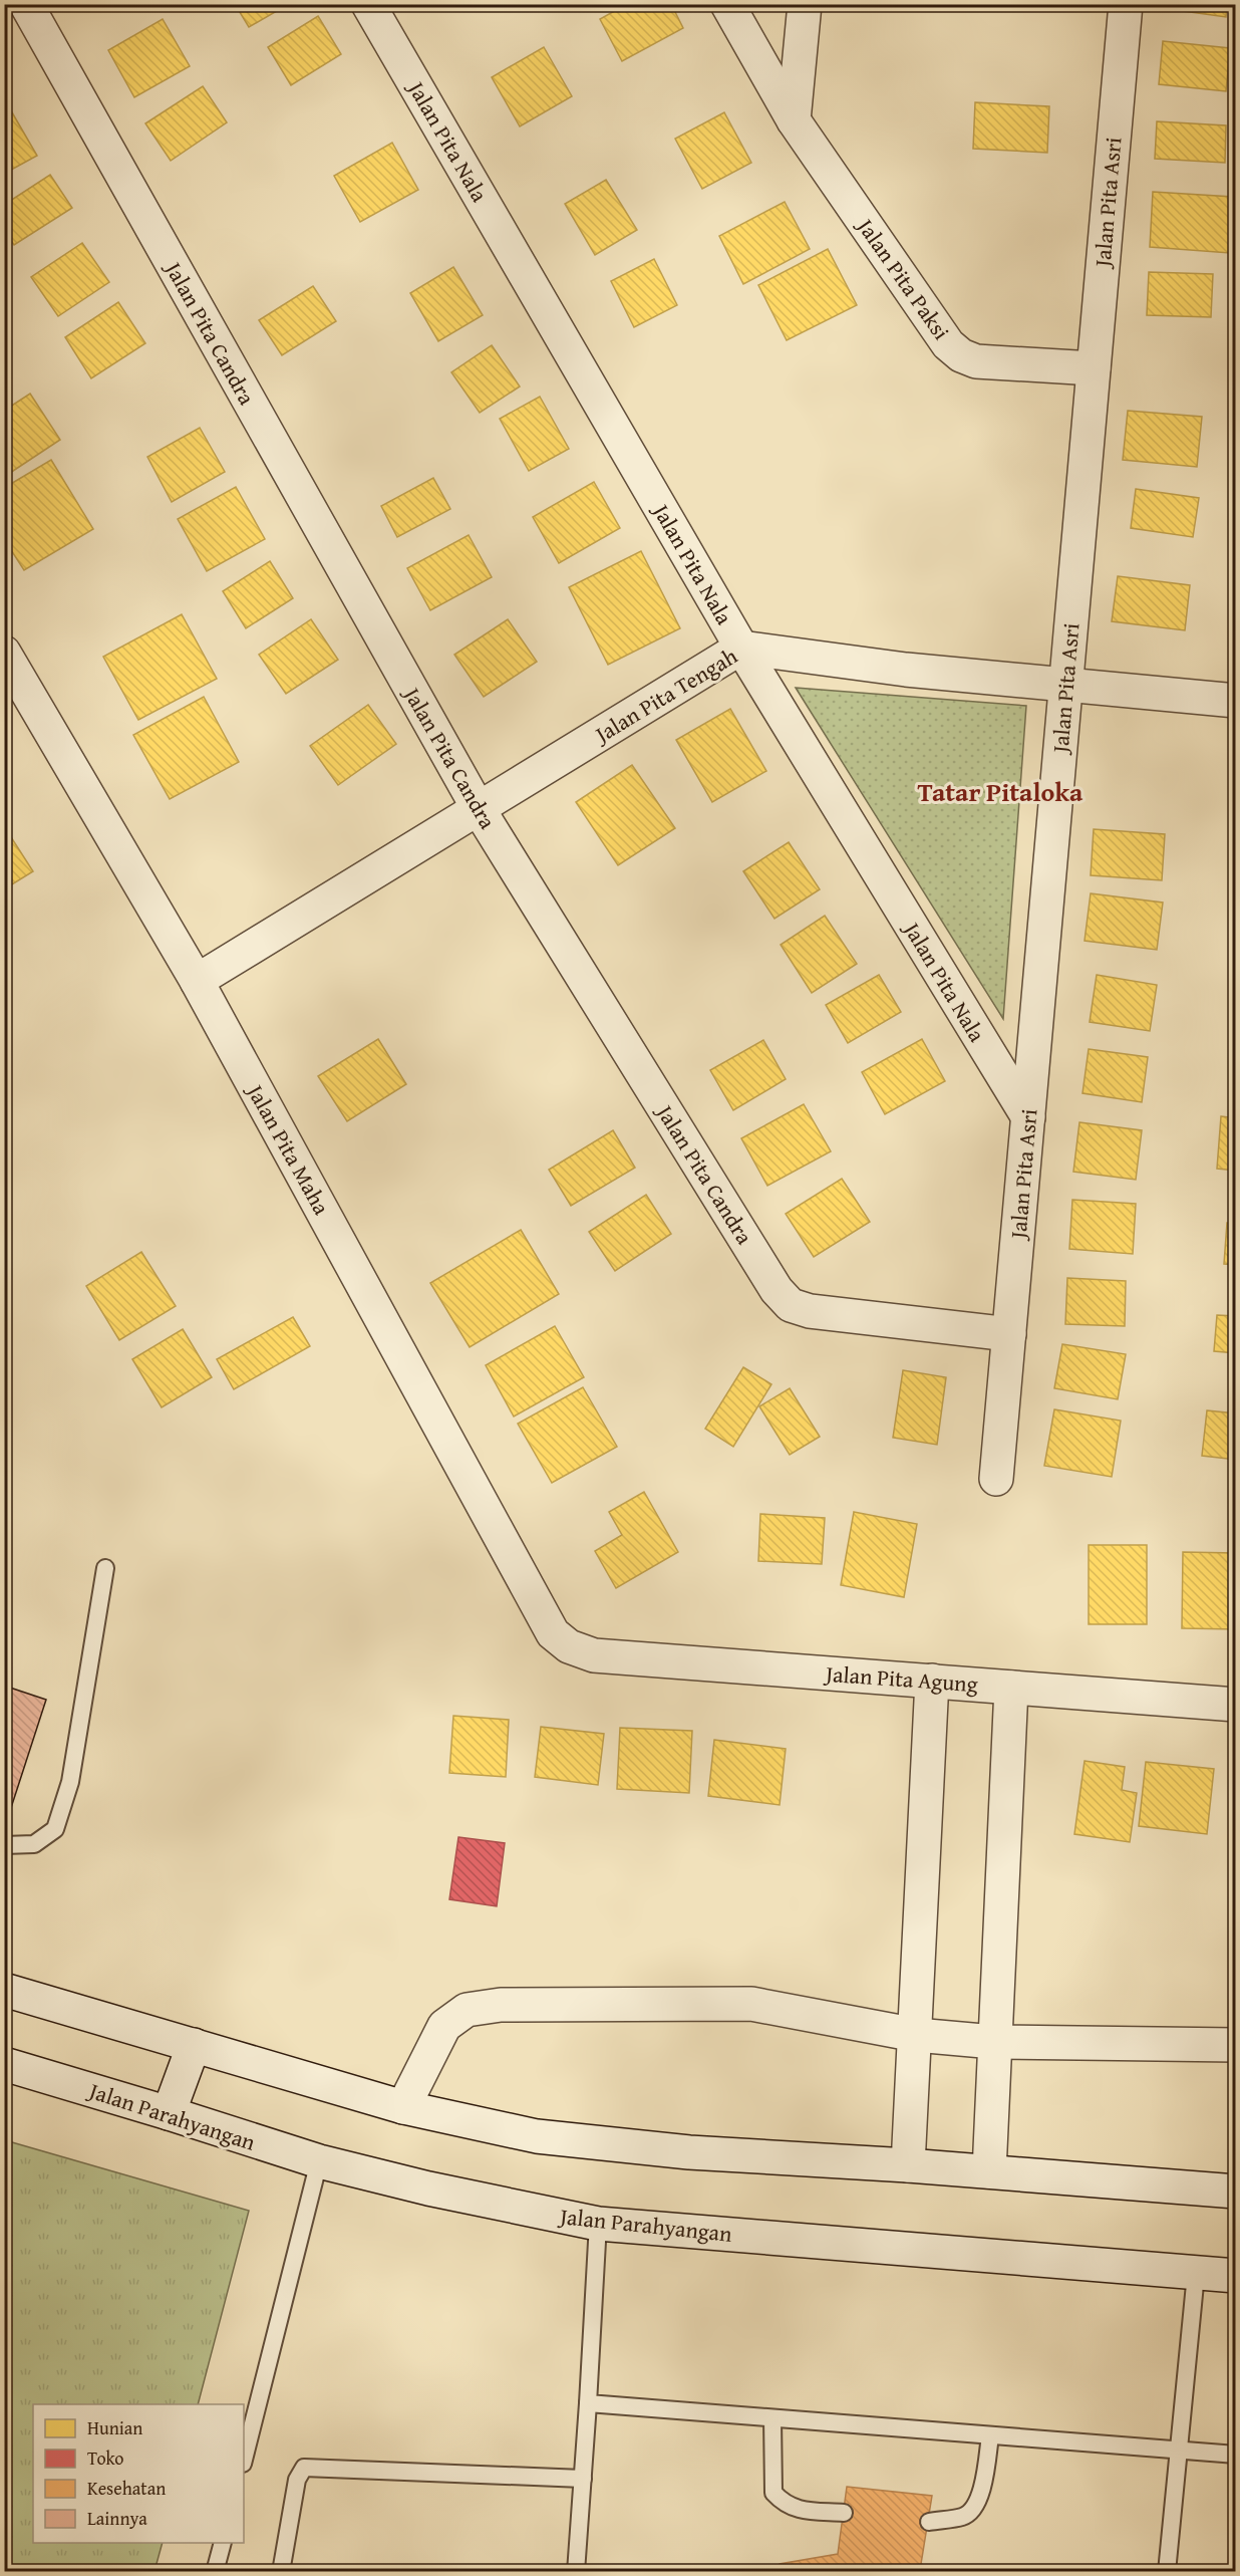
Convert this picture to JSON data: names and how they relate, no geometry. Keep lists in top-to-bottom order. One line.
{"streets":{"street":["Jalan Pita Nala","Jalan Pita Asri","Jalan Pita Paksi","Jalan Pita Candra","Jalan Pita Tengah","Jalan Pita Maha","Jalan Pita Agung","Jalan Parahyangan"]},"crossings":[["Jalan Pita Nala","Jalan Pita Asri"],["Jalan Pita Nala","Jalan Pita Tengah"],["Jalan Pita Asri","Jalan Pita Paksi"],["Jalan Pita Asri","Jalan Pita Candra"],["Jalan Pita Asri","Jalan Pita Tengah"],["Jalan Pita Candra","Jalan Pita Tengah"],["Jalan Pita Tengah","Jalan Pita Maha"],["Jalan Pita Maha","Jalan Pita Agung"]],"districts":["Tatar Pitaloka"],"legend":["Hunian","Toko","Kesehatan","Lainnya"]}
